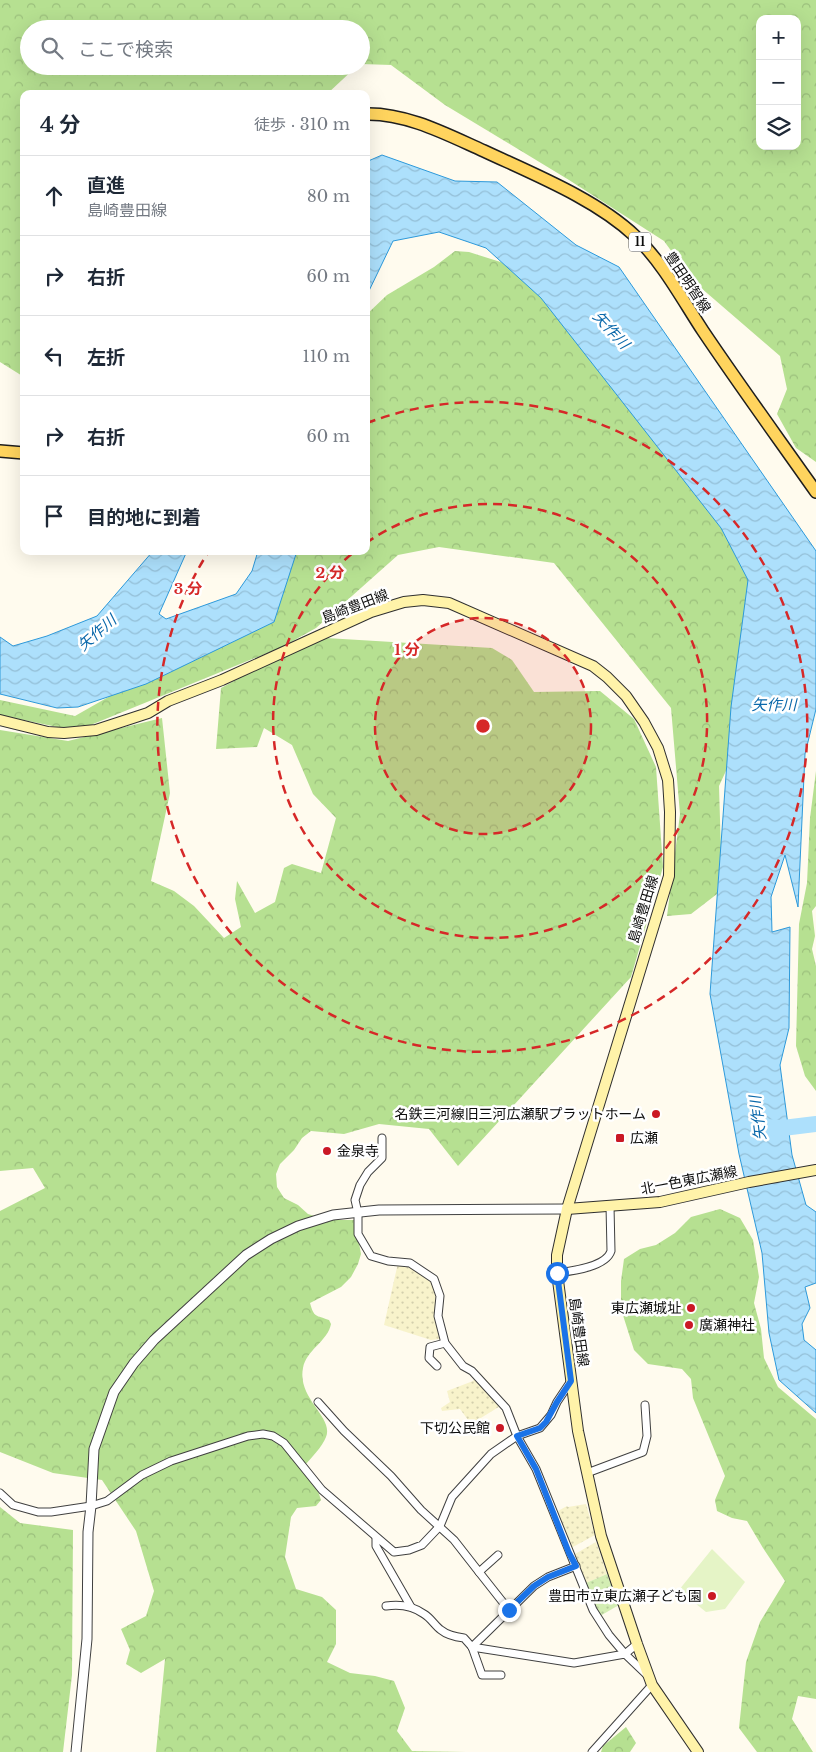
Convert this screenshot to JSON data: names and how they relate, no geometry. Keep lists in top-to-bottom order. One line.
{"streets":{"main road":["11","豊田明智線","島崎豊田線","北一色東広瀬線"]},"crossings":[["島崎豊田線","北一色東広瀬線"]],"water":["矢作川"],"places":{"other":["名鉄三河線旧三河広瀬駅プラットホーム","金泉寺","東広瀬城址","廣瀬神社","下切公民館","豊田市立東広瀬子ども園"],"transit":["広瀬"]},"page":{"map_buttons":["+","−"],"search":"ここで検索","heading":["4 分","徒歩 · 310 m"],"list":[["直進","島崎豊田線","80 m"],["右折","60 m"],["左折","110 m"],["右折","60 m"],"目的地に到着"]},"rings":["2 分","3 分","1 分"]}
